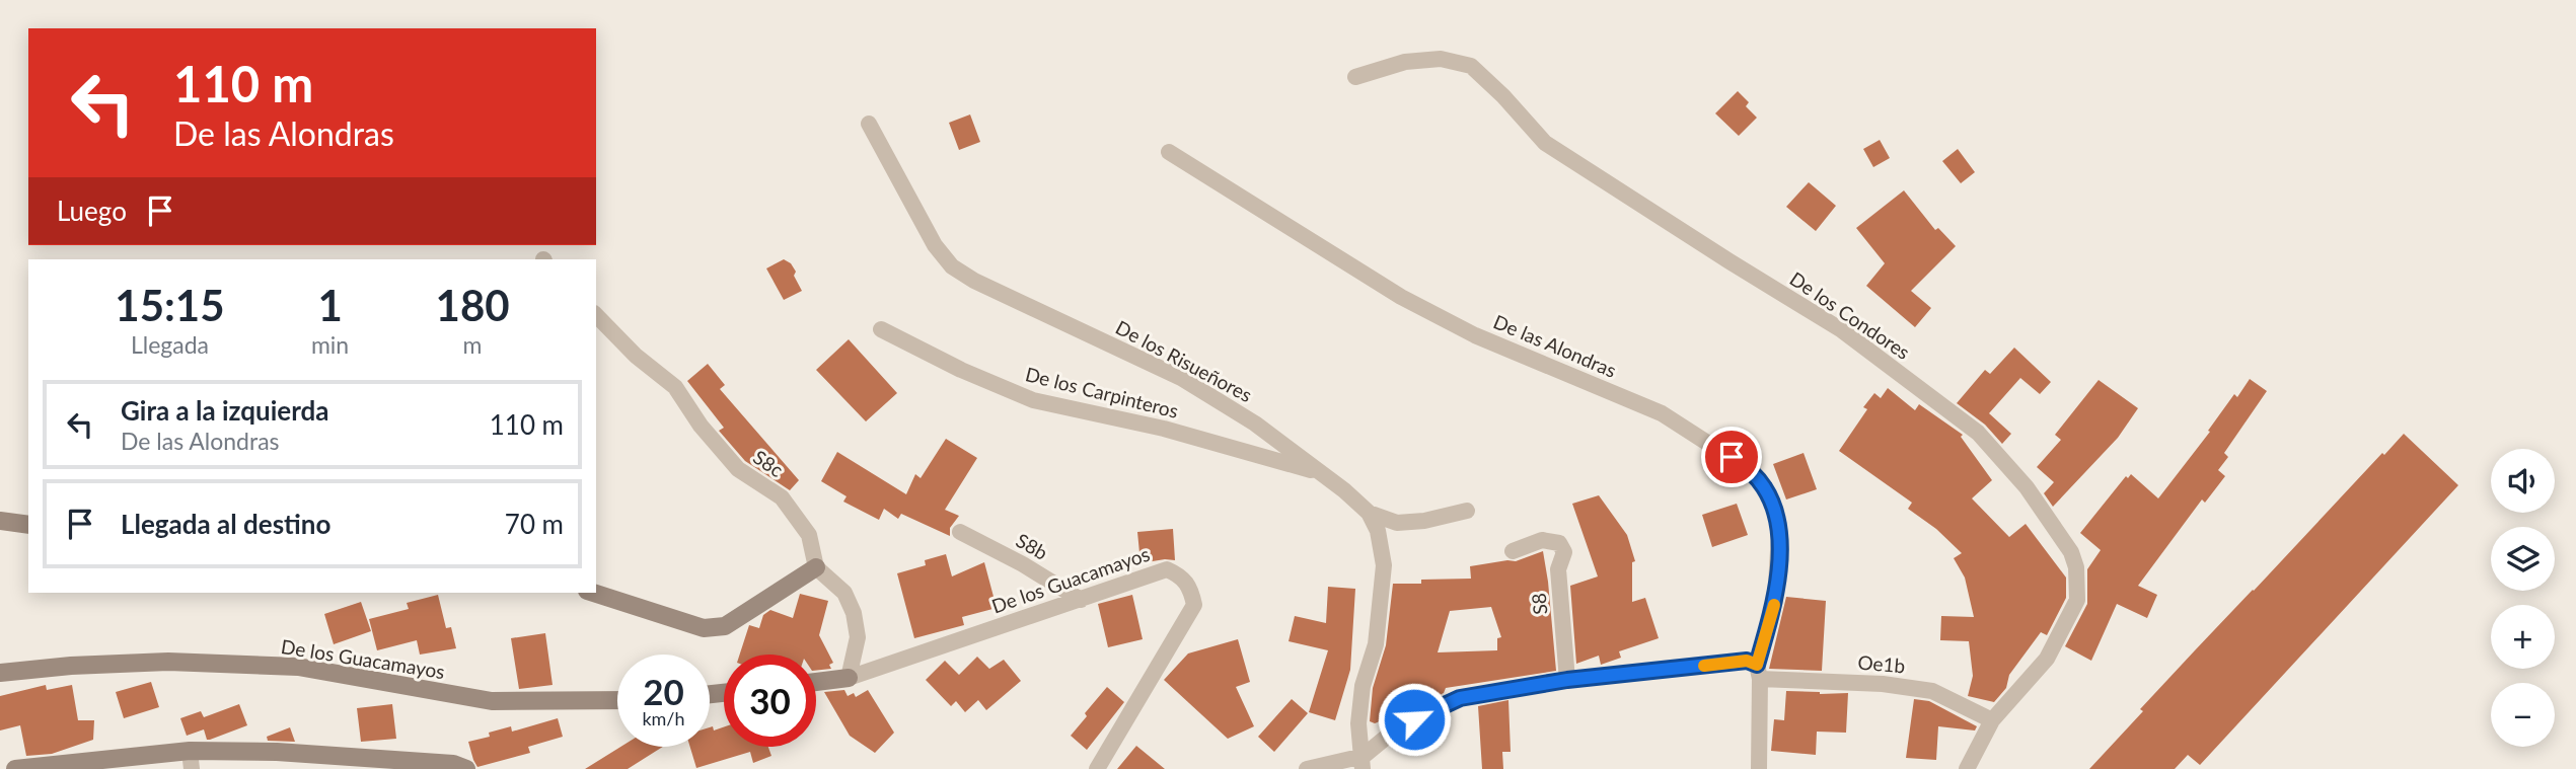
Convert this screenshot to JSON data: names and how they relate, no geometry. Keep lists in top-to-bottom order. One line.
{"streets":{"street":["De los Condores","De las Alondras","De los Risueñores","De los Carpinteros","S8c","S8b","De los Guacamayos","S8","Oe1b"]},"crossings":[["De los Condores","Oe1b"],["De las Alondras","Oe1b"],["De los Risueñores","De los Carpinteros"],["S8b","De los Guacamayos"]],"page":{"turn":["110 m","De las Alondras"],"then":"Luego","eta":["15:15","Llegada","1","min","180","m"],"list":[{"name":"Gira a la izquierda","note":"De las Alondras","value":"110 m"},{"name":"Llegada al destino","value":"70 m"}],"map_buttons":["+","−"],"speed":"20 km/h","limit":"30"}}
